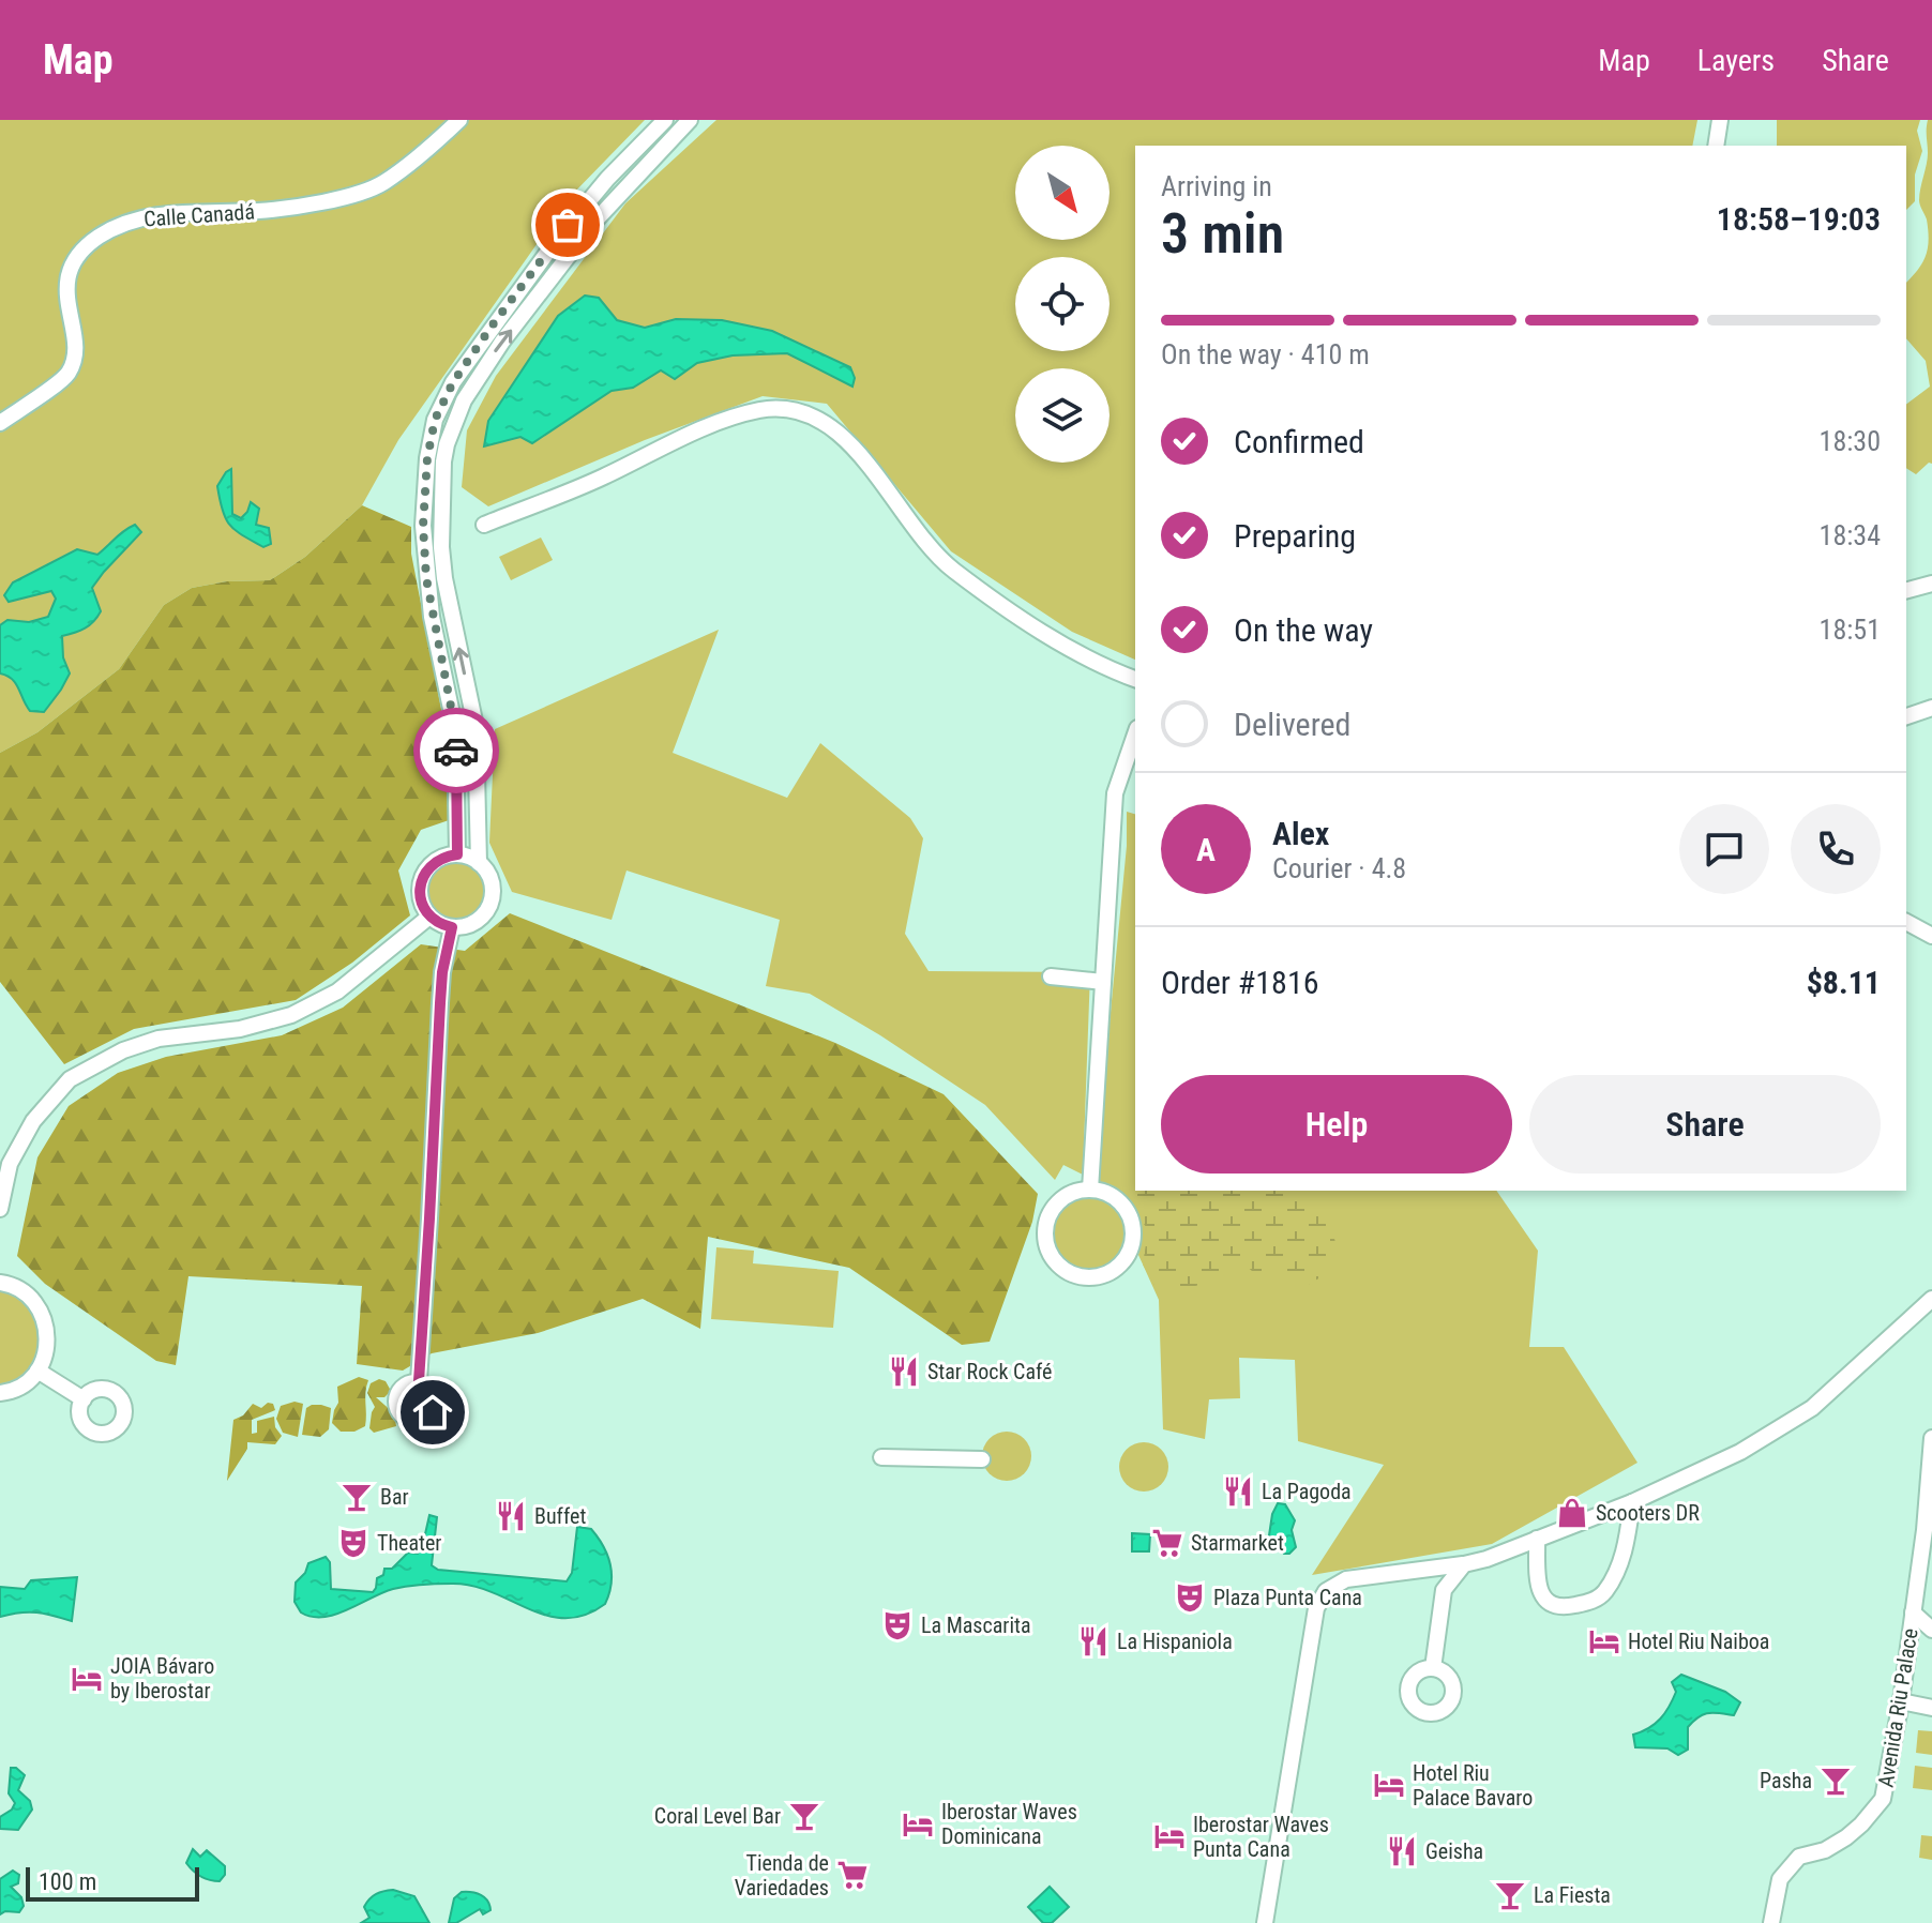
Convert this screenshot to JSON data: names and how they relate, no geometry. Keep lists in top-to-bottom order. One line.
{"streets":{"street":["Calle Canadá","Avenida Riu Palace"]},"places":{"restaurant":["Star Rock Café","La Pagoda","Buffet","La Hispaniola","Geisha"],"bar":["Bar","Pasha","Coral Level Bar","La Fiesta"],"shop":["Scooters DR"],"theatre":["Theater","Plaza Punta Cana","La Mascarita"],"supermarket":["Starmarket","Tienda de Variedades"],"hotel":["Hotel Riu Naiboa","JOIA Bávaro by Iberostar","Hotel Riu Palace Bavaro","Iberostar Waves Dominicana","Iberostar Waves Punta Cana"]},"scale_bar":"100 m","north":"bottom right","page":{"header":"Map","nav":["Map","Layers","Share"],"heading":["3 min","Arriving in","18:58–19:03"],"panel":["Alex","Courier · 4.8","Order #1816","$8.11"],"bar":"On the way · 410 m","list":[["Confirmed","18:30"],["Preparing","18:34"],["On the way","18:51"],"Delivered"],"round":"A","buttons":["Help","Share"],"scale":"100 m"}}
